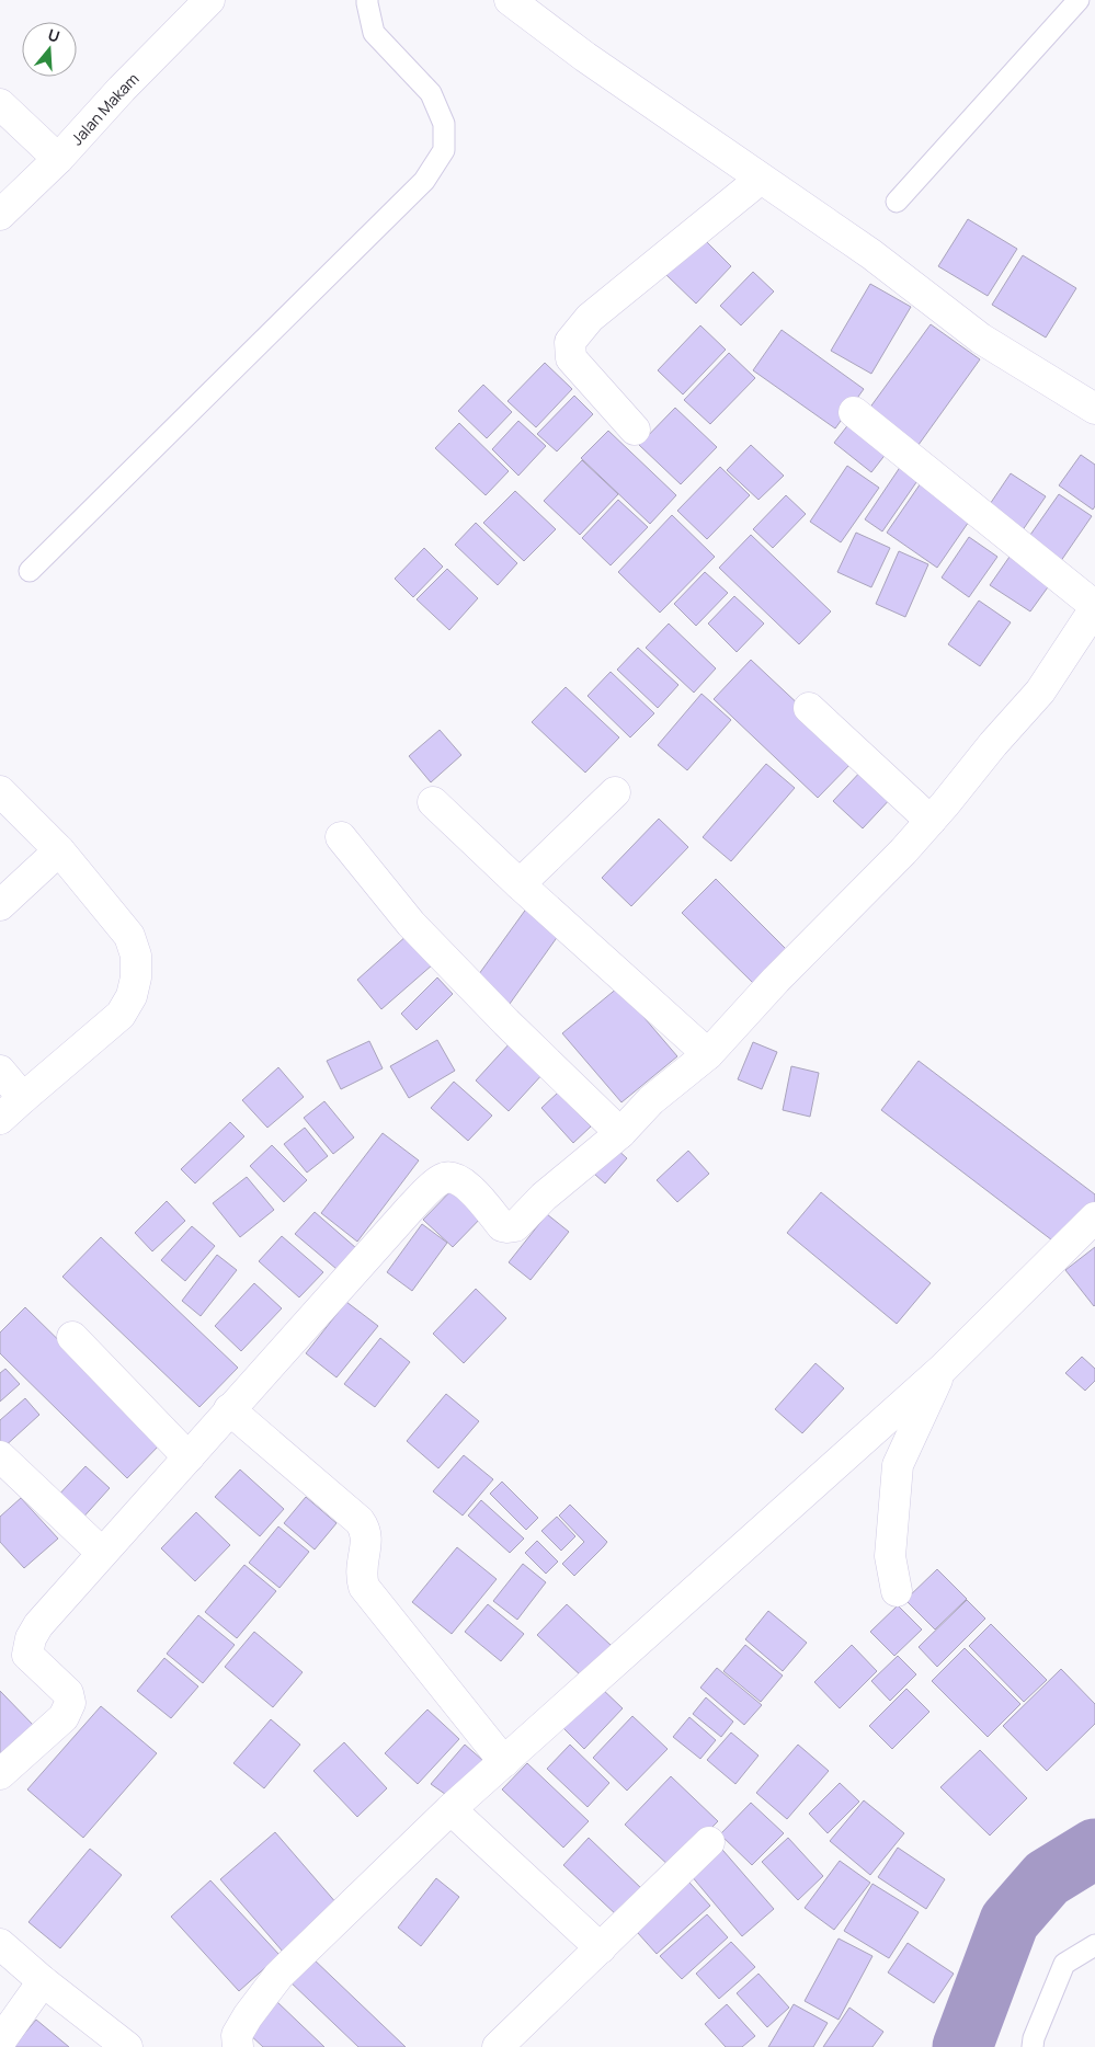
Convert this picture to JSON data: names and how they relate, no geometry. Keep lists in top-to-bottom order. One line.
{"streets":{"street":["Jalan Makam"]},"north":"top"}
